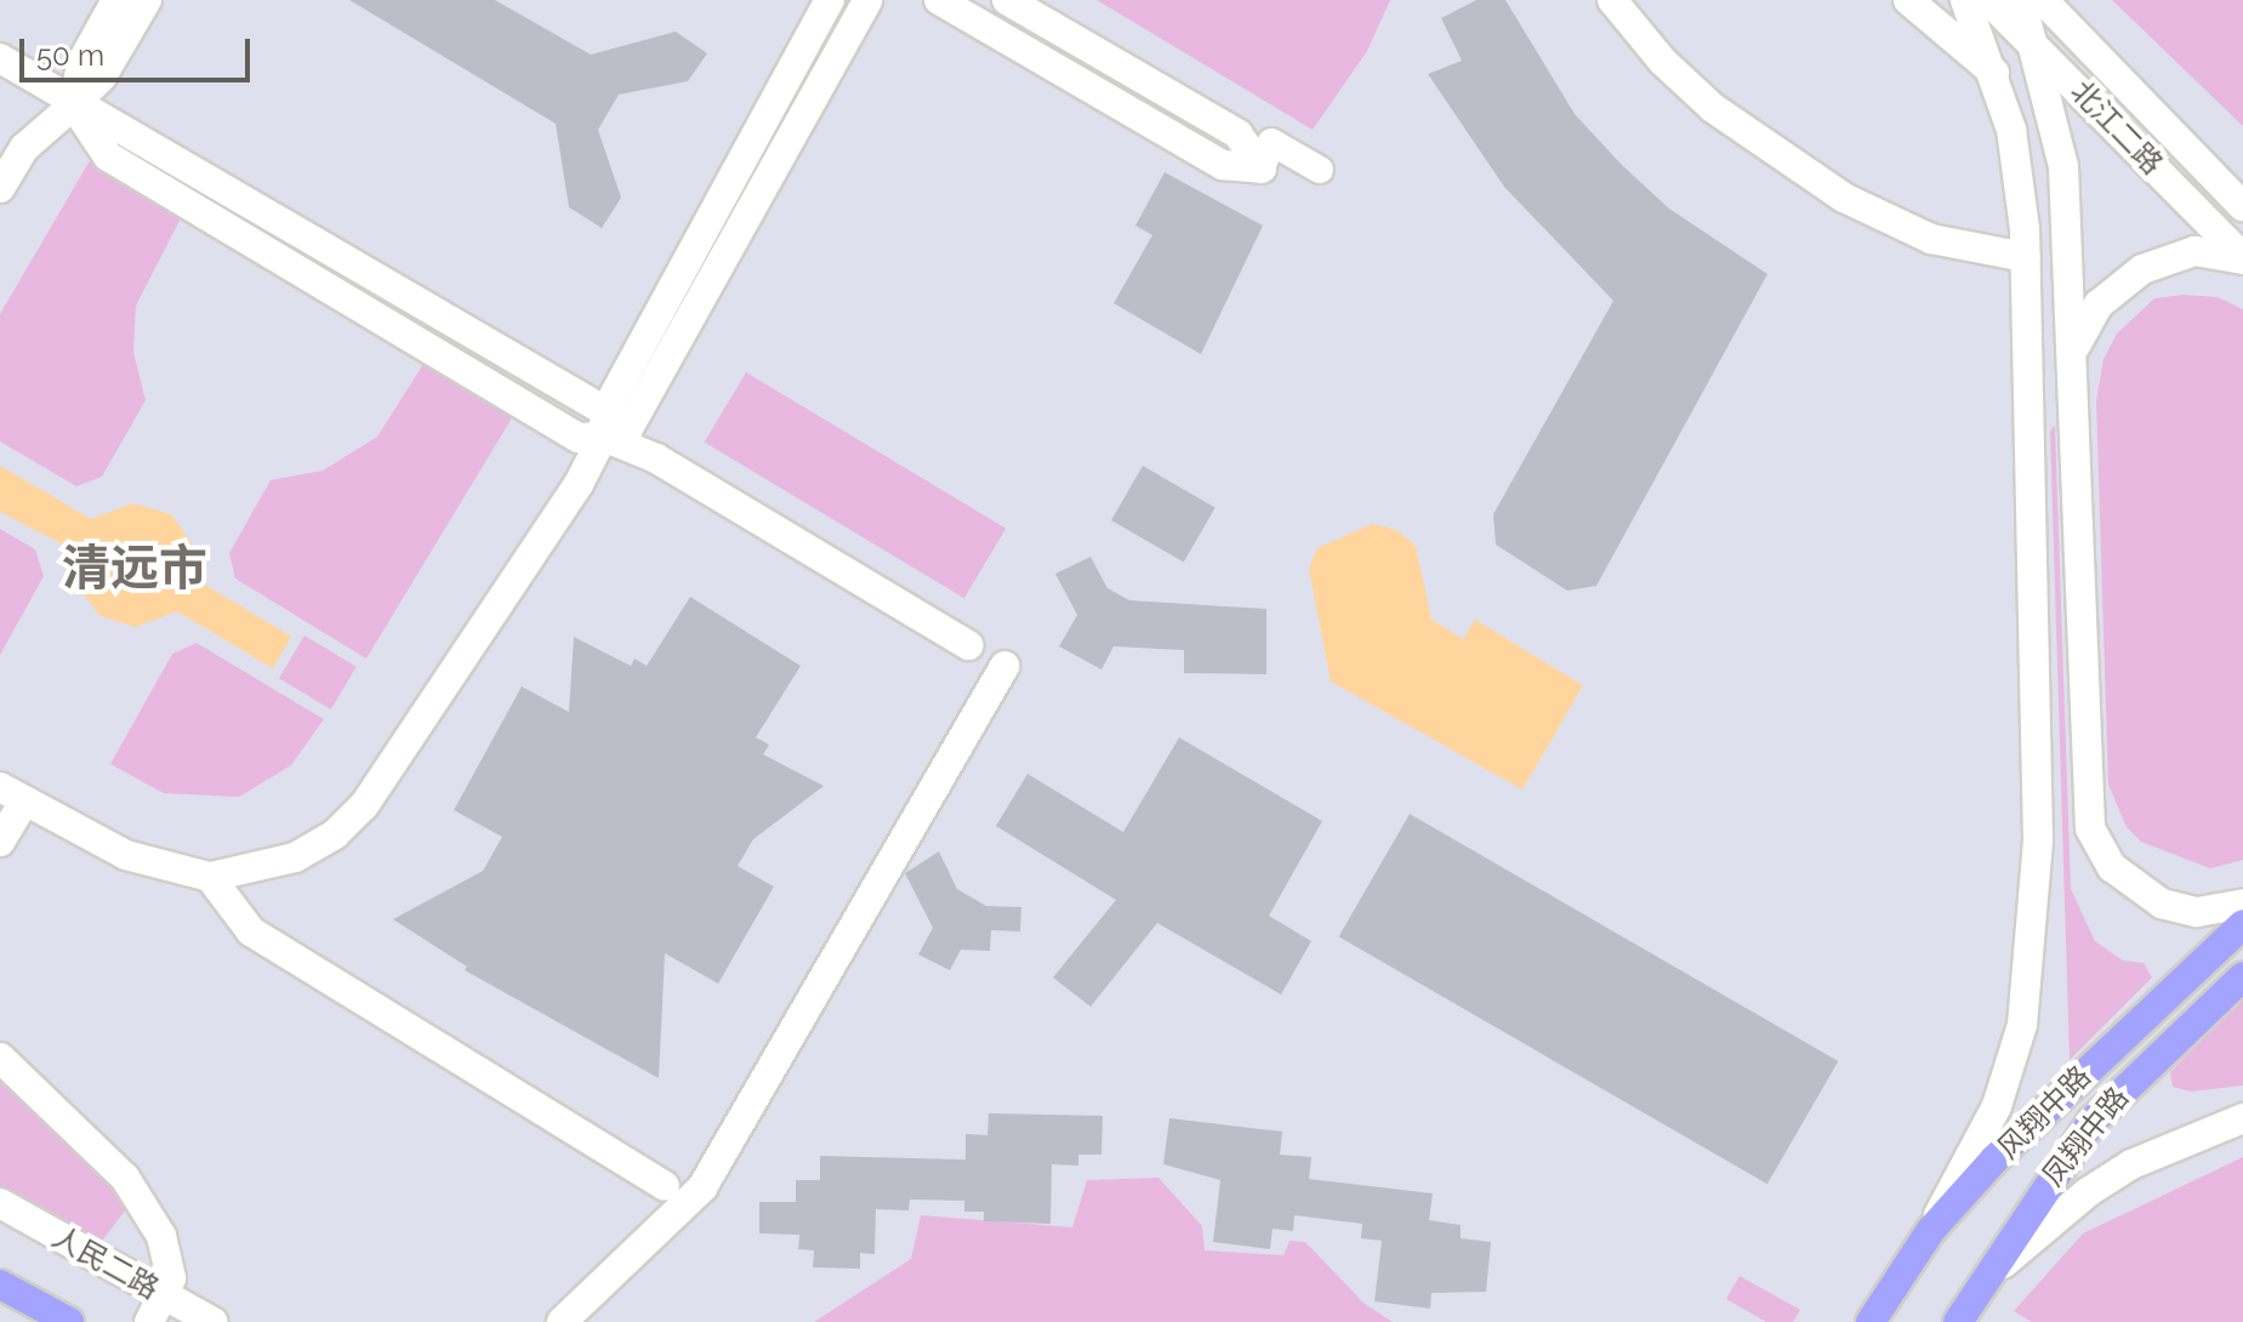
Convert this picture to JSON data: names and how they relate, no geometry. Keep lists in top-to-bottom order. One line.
{"streets":{"main road":["风翔中路","凤翔中路"],"street":["北江二路","人民二路"]},"districts":["清远市"],"scale_bar":"50 m"}
